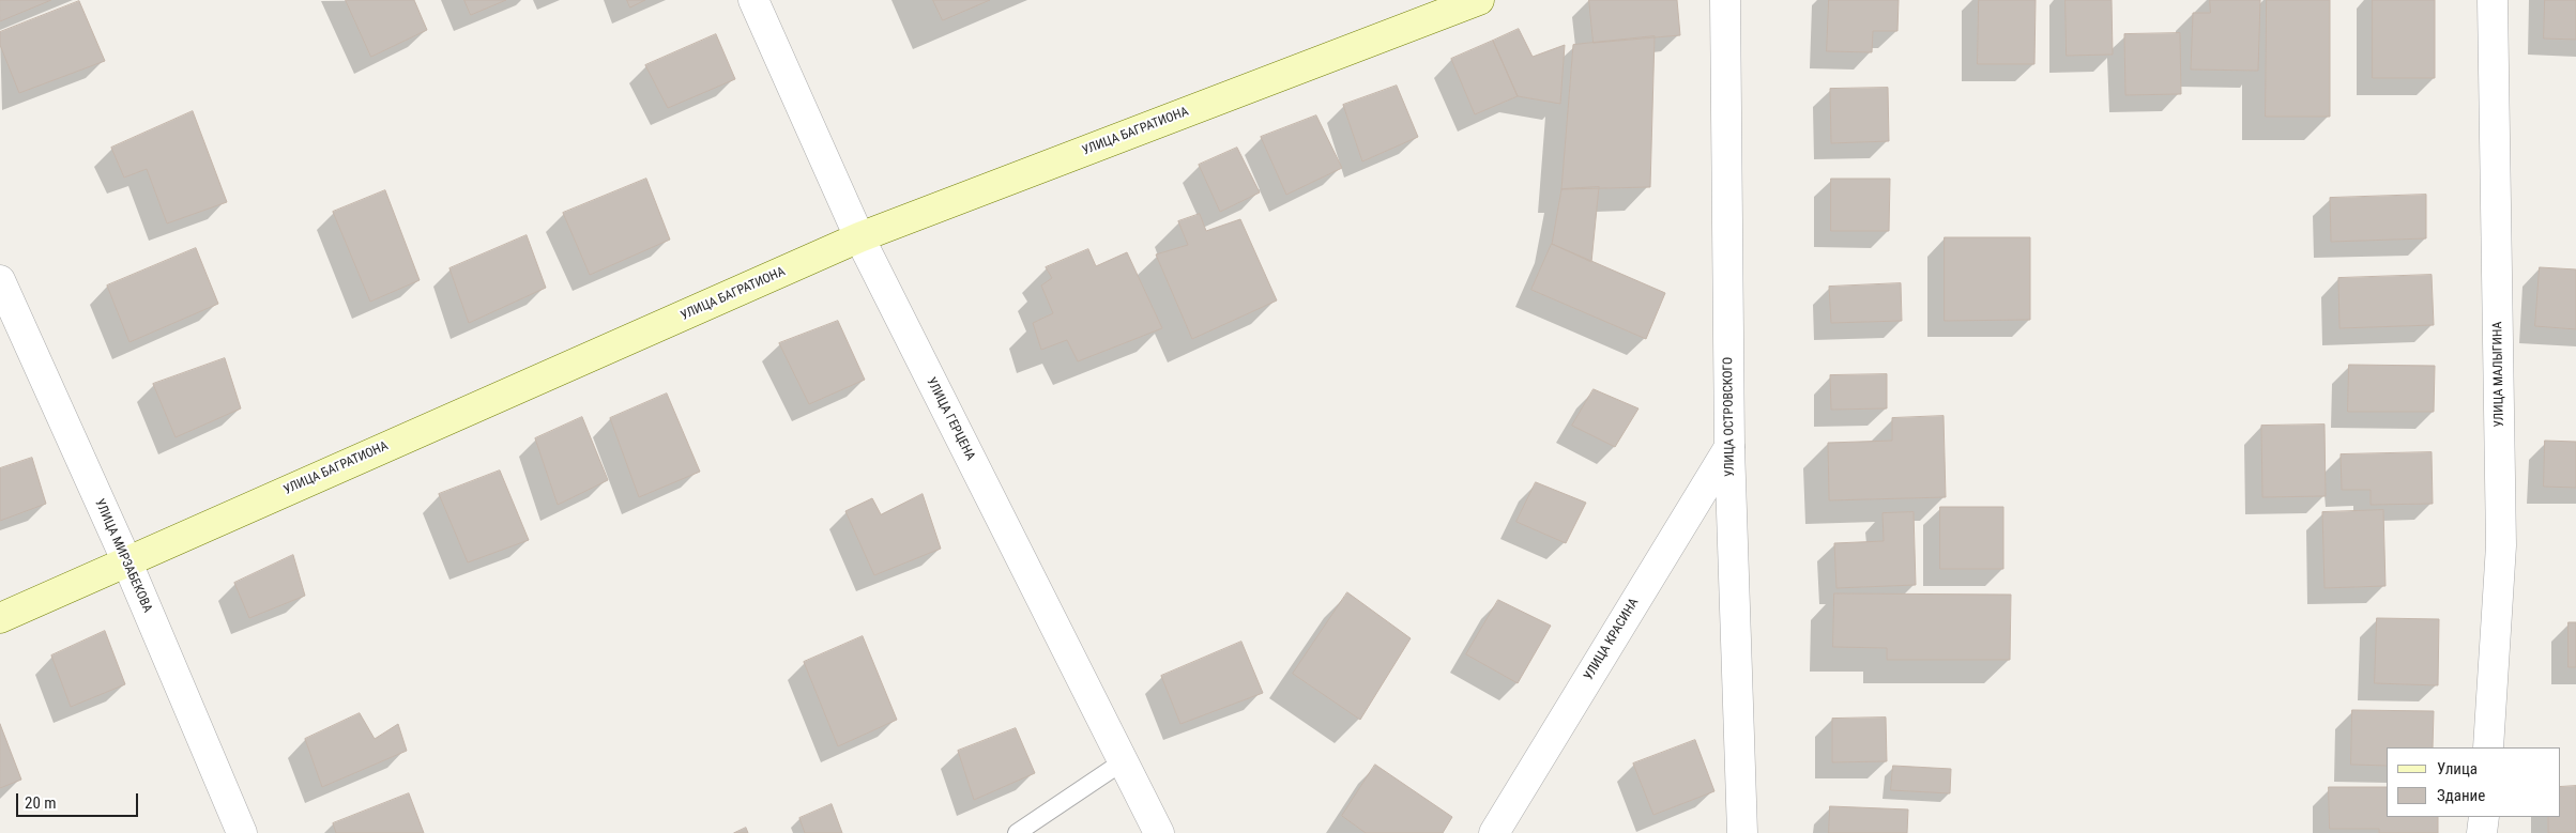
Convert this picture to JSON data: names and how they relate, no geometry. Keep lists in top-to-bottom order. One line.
{"streets":{"main road":["УЛИЦА БАГРАТИОНА"],"street":["УЛИЦА МАЛЫГИНА","УЛИЦА ОСТРОВСКОГО","УЛИЦА ГЕРЦЕНА","УЛИЦА МИРЗАБЕКОВА","УЛИЦА КРАСИНА"]},"crossings":[["УЛИЦА БАГРАТИОНА","УЛИЦА ГЕРЦЕНА"],["УЛИЦА БАГРАТИОНА","УЛИЦА МИРЗАБЕКОВА"],["УЛИЦА ОСТРОВСКОГО","УЛИЦА КРАСИНА"]],"legend":["Улица","Здание"],"scale_bar":"20 m"}
